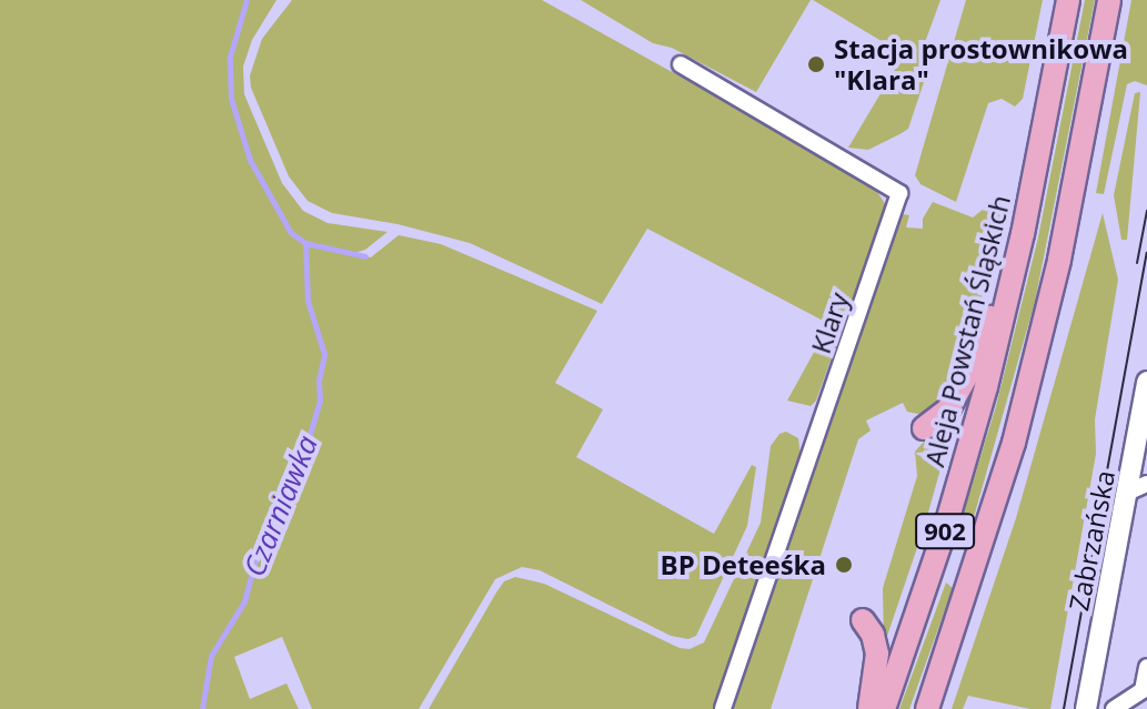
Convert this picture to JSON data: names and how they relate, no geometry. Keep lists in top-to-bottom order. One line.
{"streets":{"main road":["Aleja Powstań Śląskich","902"],"street":["Klary","Zabrzańska"]},"water":["Czarniawka"],"places":["Stacja prostownikowa \"Klara\"","BP Deteeśka"]}
